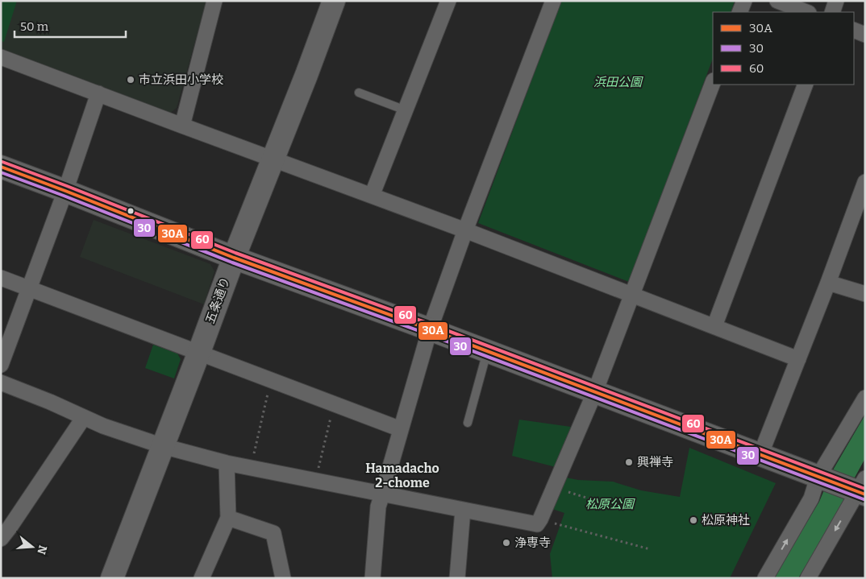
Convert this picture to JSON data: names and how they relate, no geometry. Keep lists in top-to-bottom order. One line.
{"streets":{"street":["五条通り"]},"districts":["Hamadacho 2-chome"],"parks":["浜田公園","松原公園"],"places":["市立浜田小学校","興禅寺","松原神社","浄専寺"],"lines":["transit line 60","transit line 30A","transit line 30"],"legend":["30A","30","60"],"scale_bar":"50 m","north":"right"}
